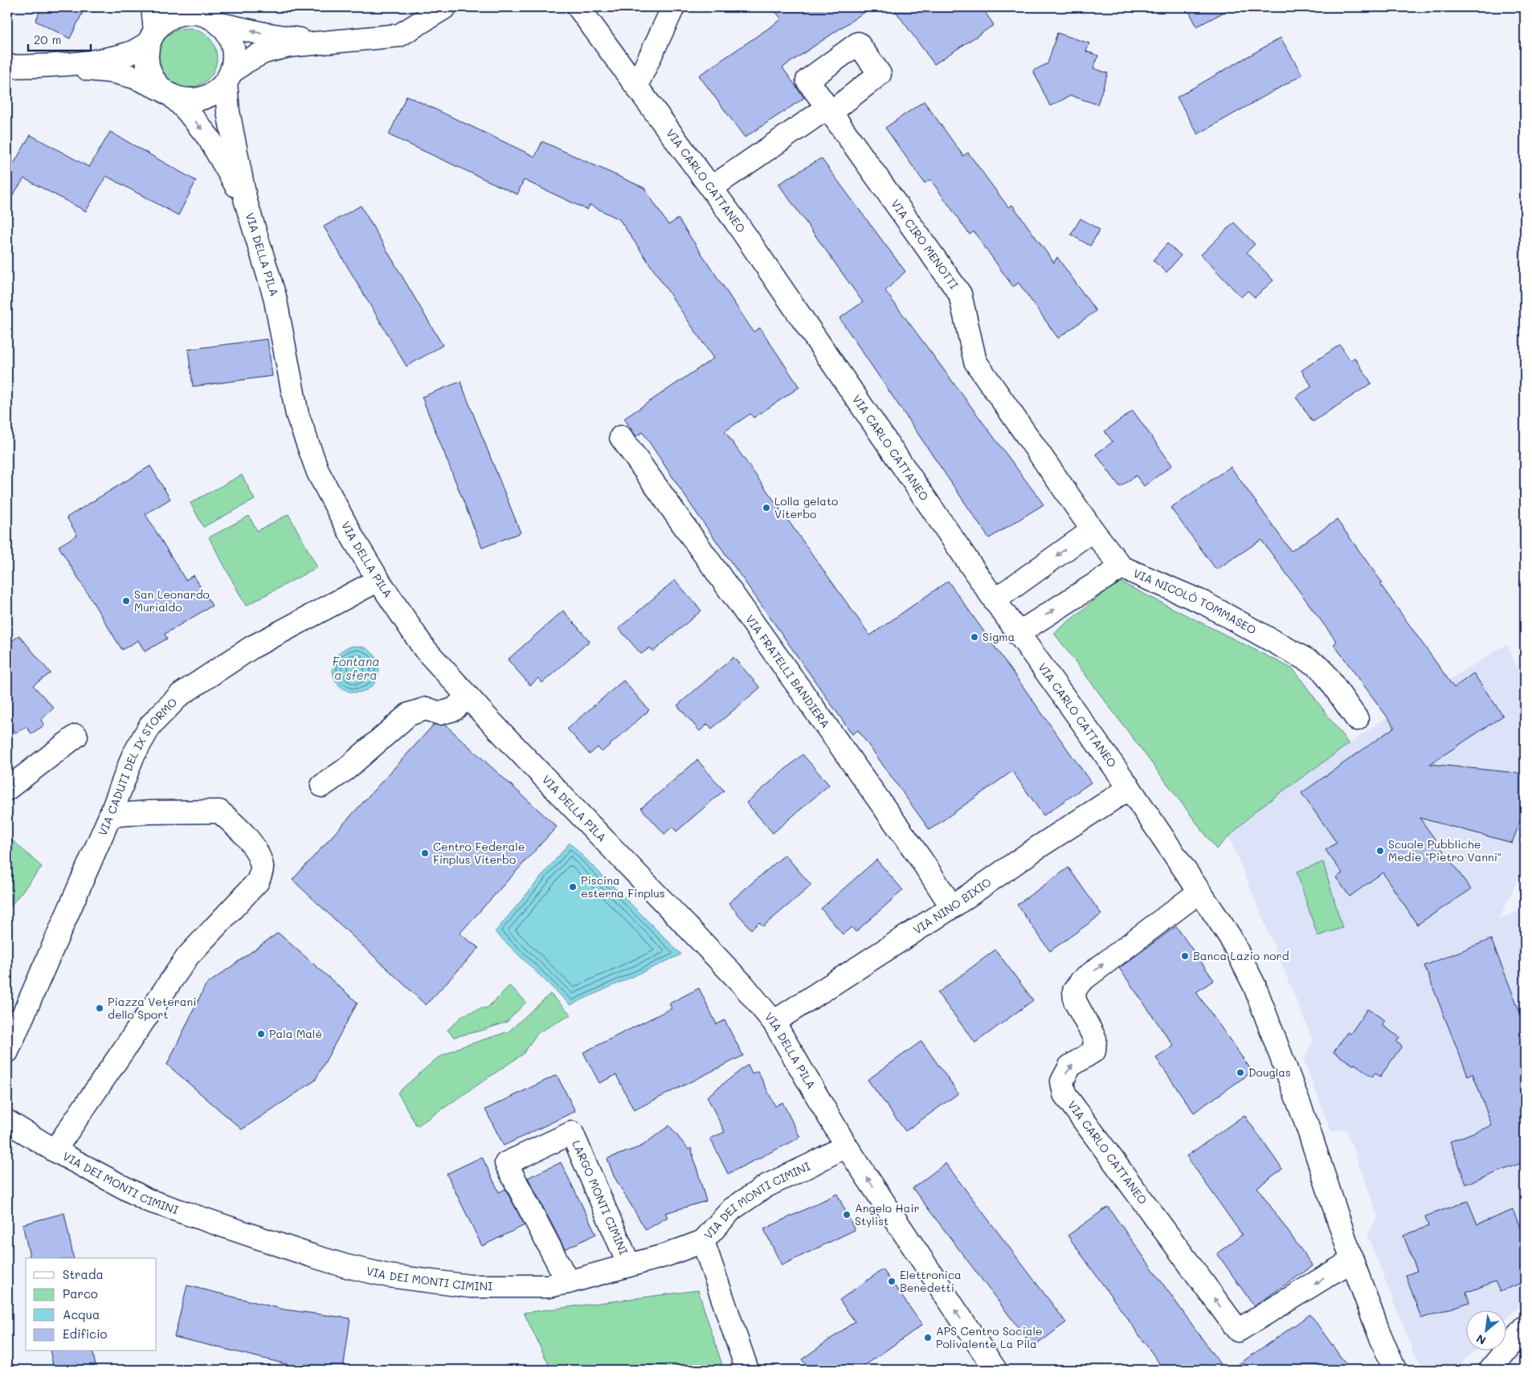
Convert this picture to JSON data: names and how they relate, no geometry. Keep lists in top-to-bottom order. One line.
{"streets":{"street":["VIA CARLO CATTANEO","VIA CIRO MENOTTI","VIA DELLA PILA","VIA NICOLÒ TOMMASEO","VIA FRATELLI BANDIERA","VIA CADUTI DEL IX STORMO","VIA NINO BIXIO","VIA DEI MONTI CIMINI","LARGO MONTI CIMINI"]},"crossings":[["VIA CARLO CATTANEO","VIA CIRO MENOTTI"],["VIA CARLO CATTANEO","VIA NICOLÒ TOMMASEO"],["VIA CARLO CATTANEO","VIA NINO BIXIO"],["VIA CIRO MENOTTI","VIA NICOLÒ TOMMASEO"],["VIA DELLA PILA","VIA CADUTI DEL IX STORMO"],["VIA DELLA PILA","VIA NINO BIXIO"],["VIA DELLA PILA","VIA DEI MONTI CIMINI"],["VIA FRATELLI BANDIERA","VIA NINO BIXIO"],["VIA DEI MONTI CIMINI","LARGO MONTI CIMINI"]],"water":["Fontana a sfera"],"places":["Lolla gelato Viterbo","San Leonardo Murialdo","Sigma","Scuole Pubbliche Medie \"Pietro Vanni\"","Centro Federale Finplus Viterbo","Piscina esterna Finplus","Banca Lazio nord","Piazza Veterani dello Sport","Pala Malè","Douglas","Angelo Hair Stylist","Elettronica Benedetti","APS Centro Sociale Polivalente La Pila"],"legend":["Strada","Parco","Acqua","Edificio"],"scale_bar":"20 m","north":"bottom left"}
